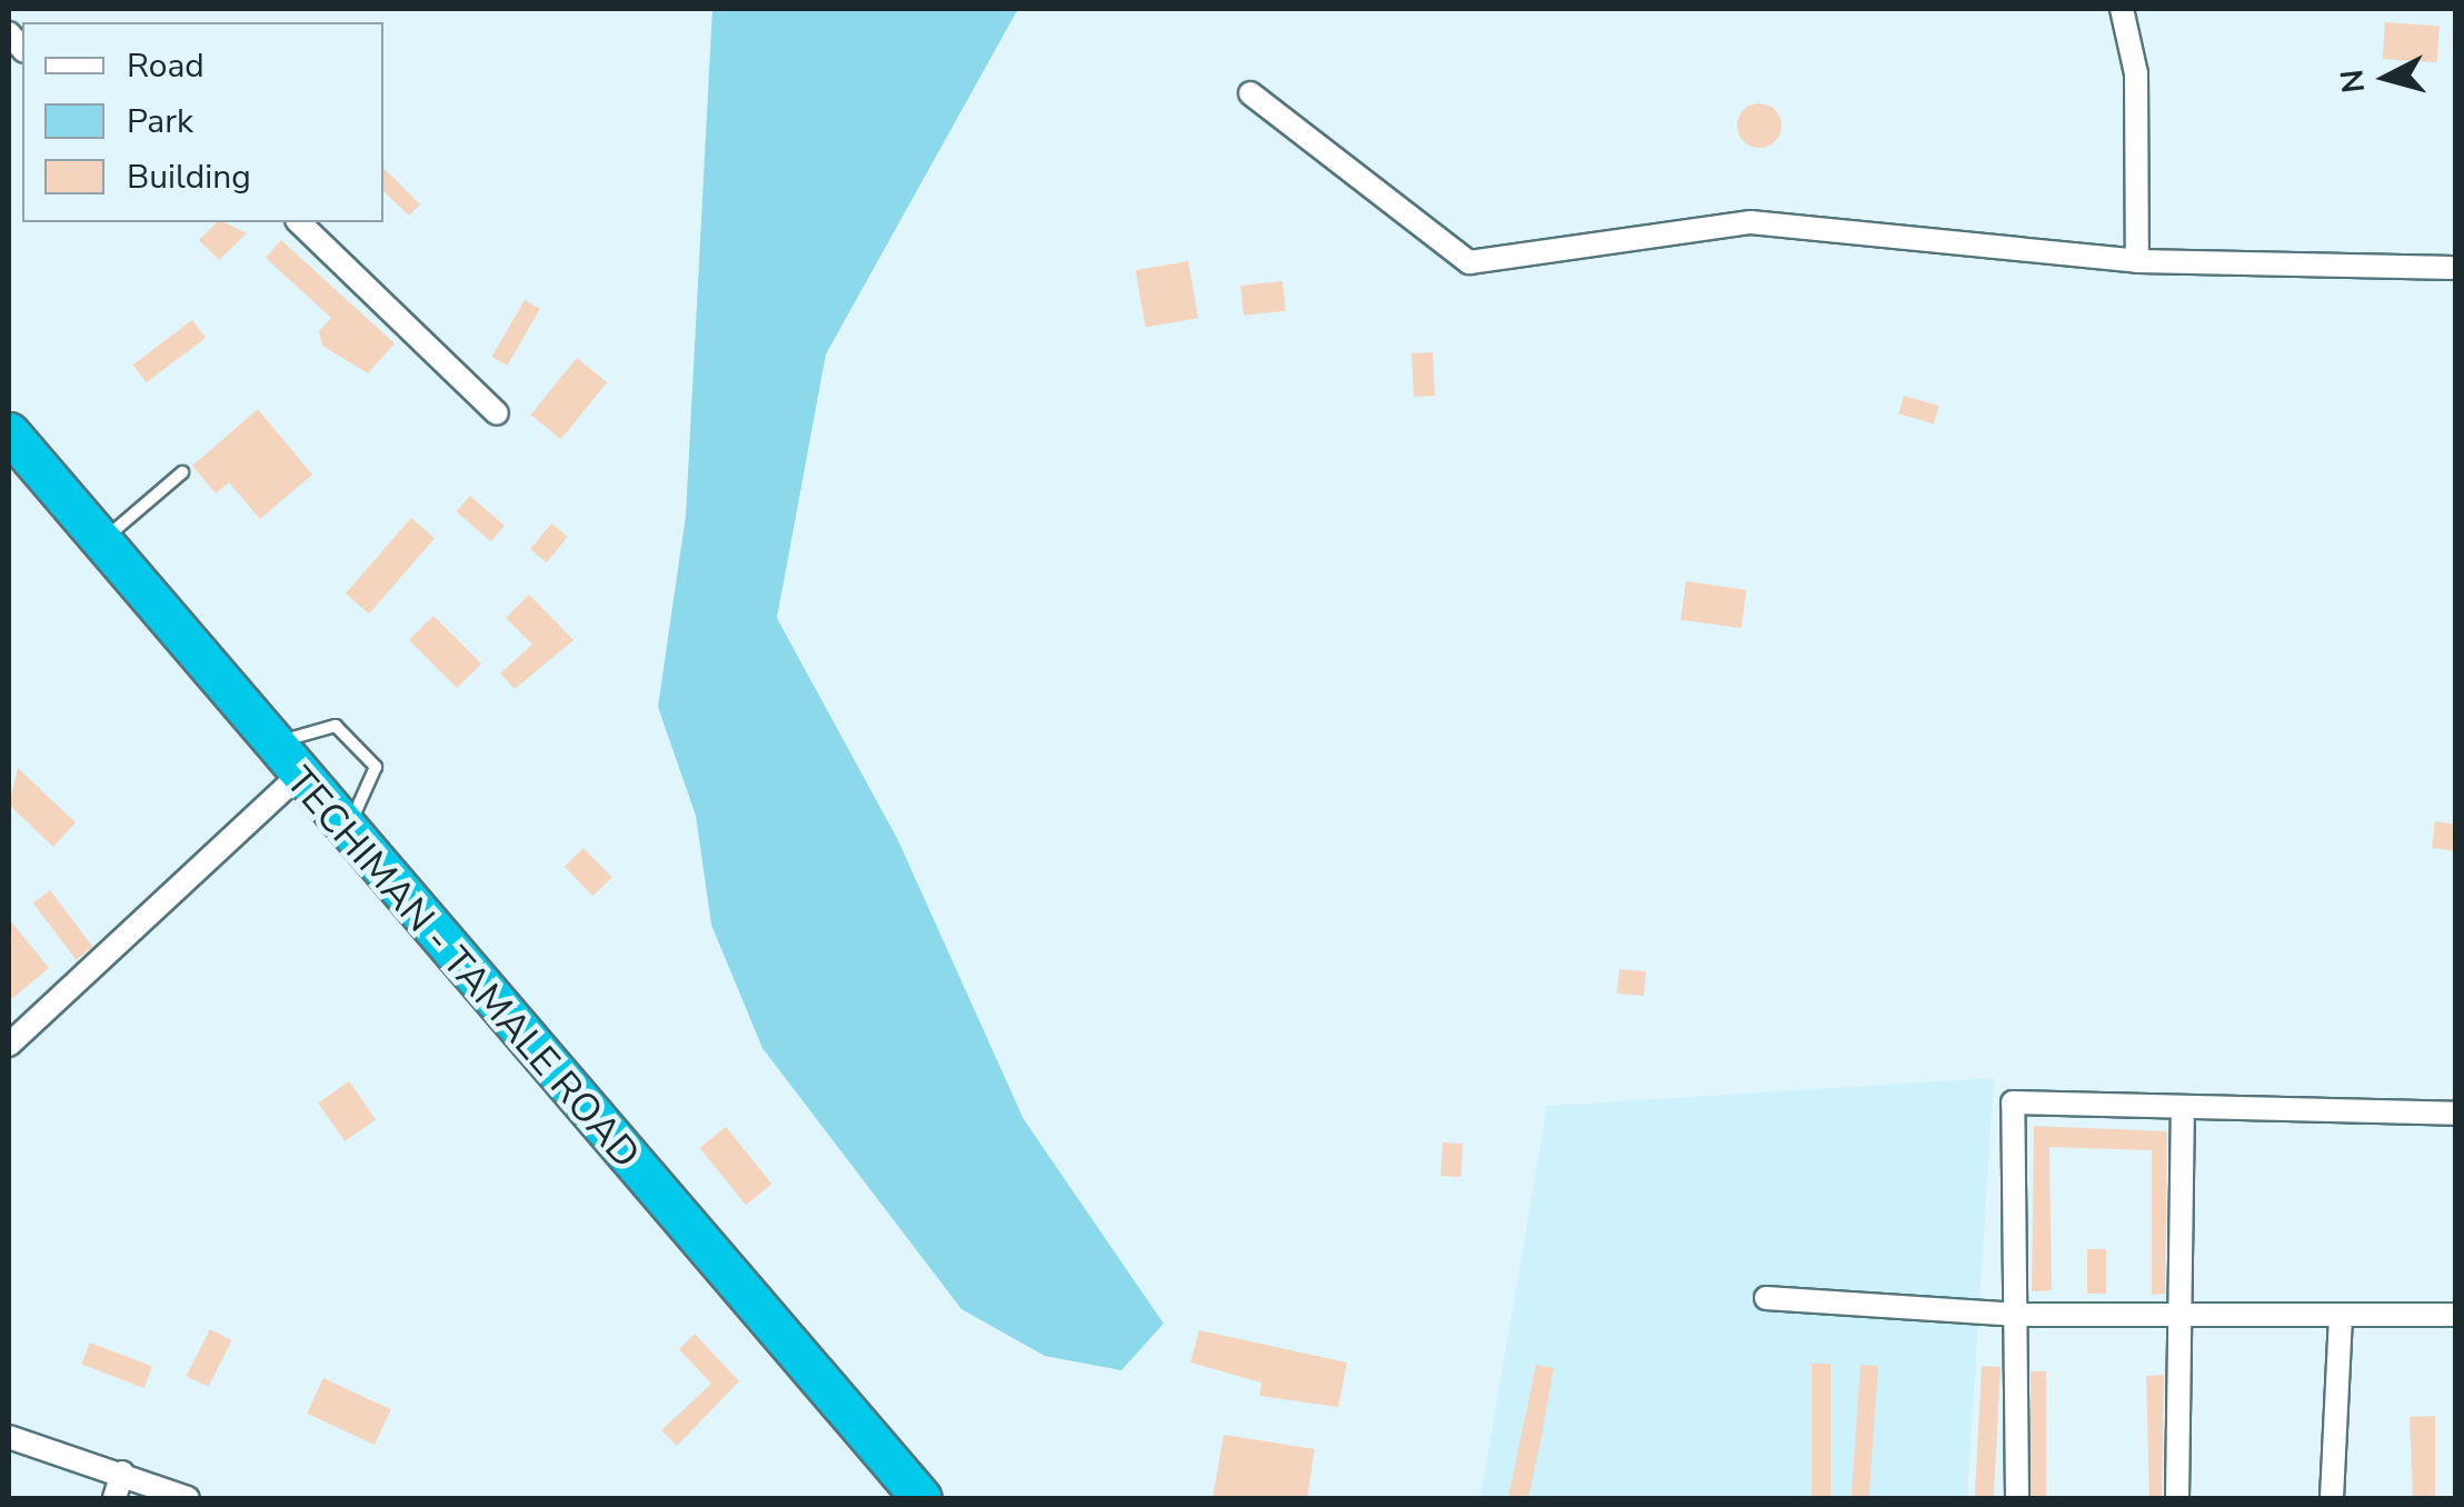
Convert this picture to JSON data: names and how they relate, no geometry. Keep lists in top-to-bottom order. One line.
{"streets":{"highway":["TECHIMAN - TAMALE ROAD"]},"legend":["Road","Park","Building"],"north":"left"}
